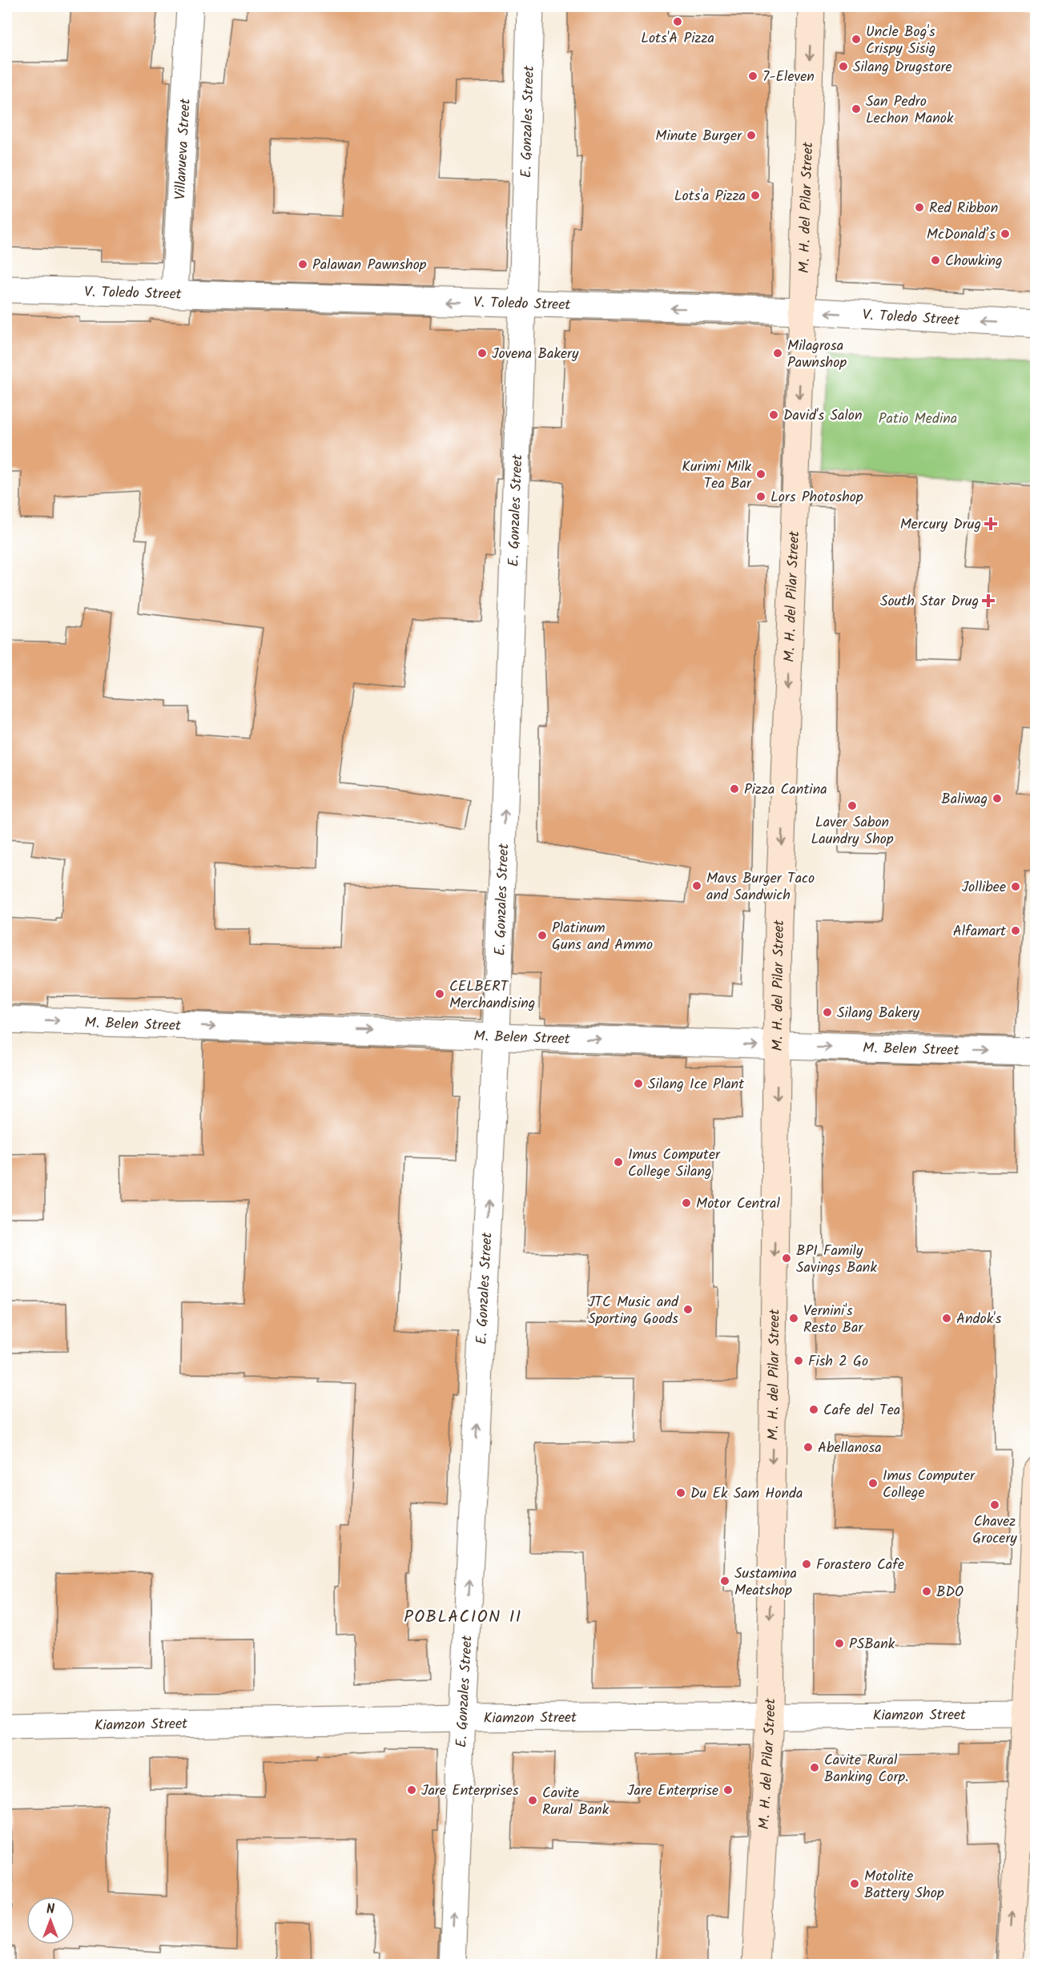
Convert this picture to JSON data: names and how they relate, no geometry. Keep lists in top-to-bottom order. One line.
{"streets":{"main road":["M. H. del Pilar Street"],"street":["E. Gonzales Street","Villanueva Street","V. Toledo Street","M. Belen Street","Kiamzon Street"]},"crossings":[["E. Gonzales Street","V. Toledo Street"],["E. Gonzales Street","M. Belen Street"],["E. Gonzales Street","Kiamzon Street"],["Villanueva Street","V. Toledo Street"],["M. H. del Pilar Street","V. Toledo Street"],["M. H. del Pilar Street","M. Belen Street"],["M. H. del Pilar Street","Kiamzon Street"]],"one_way":["E. Gonzales Street","M. H. del Pilar Street","V. Toledo Street","M. Belen Street"],"districts":["POBLACION II"],"parks":["Patio Medina"],"places":{"other":["Lots'A Pizza","Uncle Bog's Crispy Sisig","Silang Drugstore","7-Eleven","San Pedro Lechon Manok","Minute Burger","Lots'a Pizza","Red Ribbon","McDonald’s","Chowking","Palawan Pawnshop","Jovena Bakery","Milagrosa Pawnshop","David's Salon","Kurimi Milk Tea Bar","Lors Photoshop","Pizza Cantina","Baliwag","Laver Sabon Laundry Shop","Mavs Burger Taco and Sandwich","Jollibee","Alfamart","Platinum Guns and Ammo","CELBERT Merchandising","Silang Bakery","Silang Ice Plant","Imus Computer College Silang","Motor Central","BPI Family Savings Bank","JTC Music and Sporting Goods","Vernini's Resto Bar","Andok's","Fish 2 Go","Cafe del Tea","Abellanosa","Imus Computer College","Du Ek Sam Honda","Chavez Grocery","Forastero Cafe","Sustamina Meatshop","BDO","PSBank","Cavite Rural Banking Corp.","Jare Enterprises","Jare Enterprise","Cavite Rural Bank","Motolite Battery Shop"],"health":["Mercury Drug","South Star Drug"]},"north":"top"}
